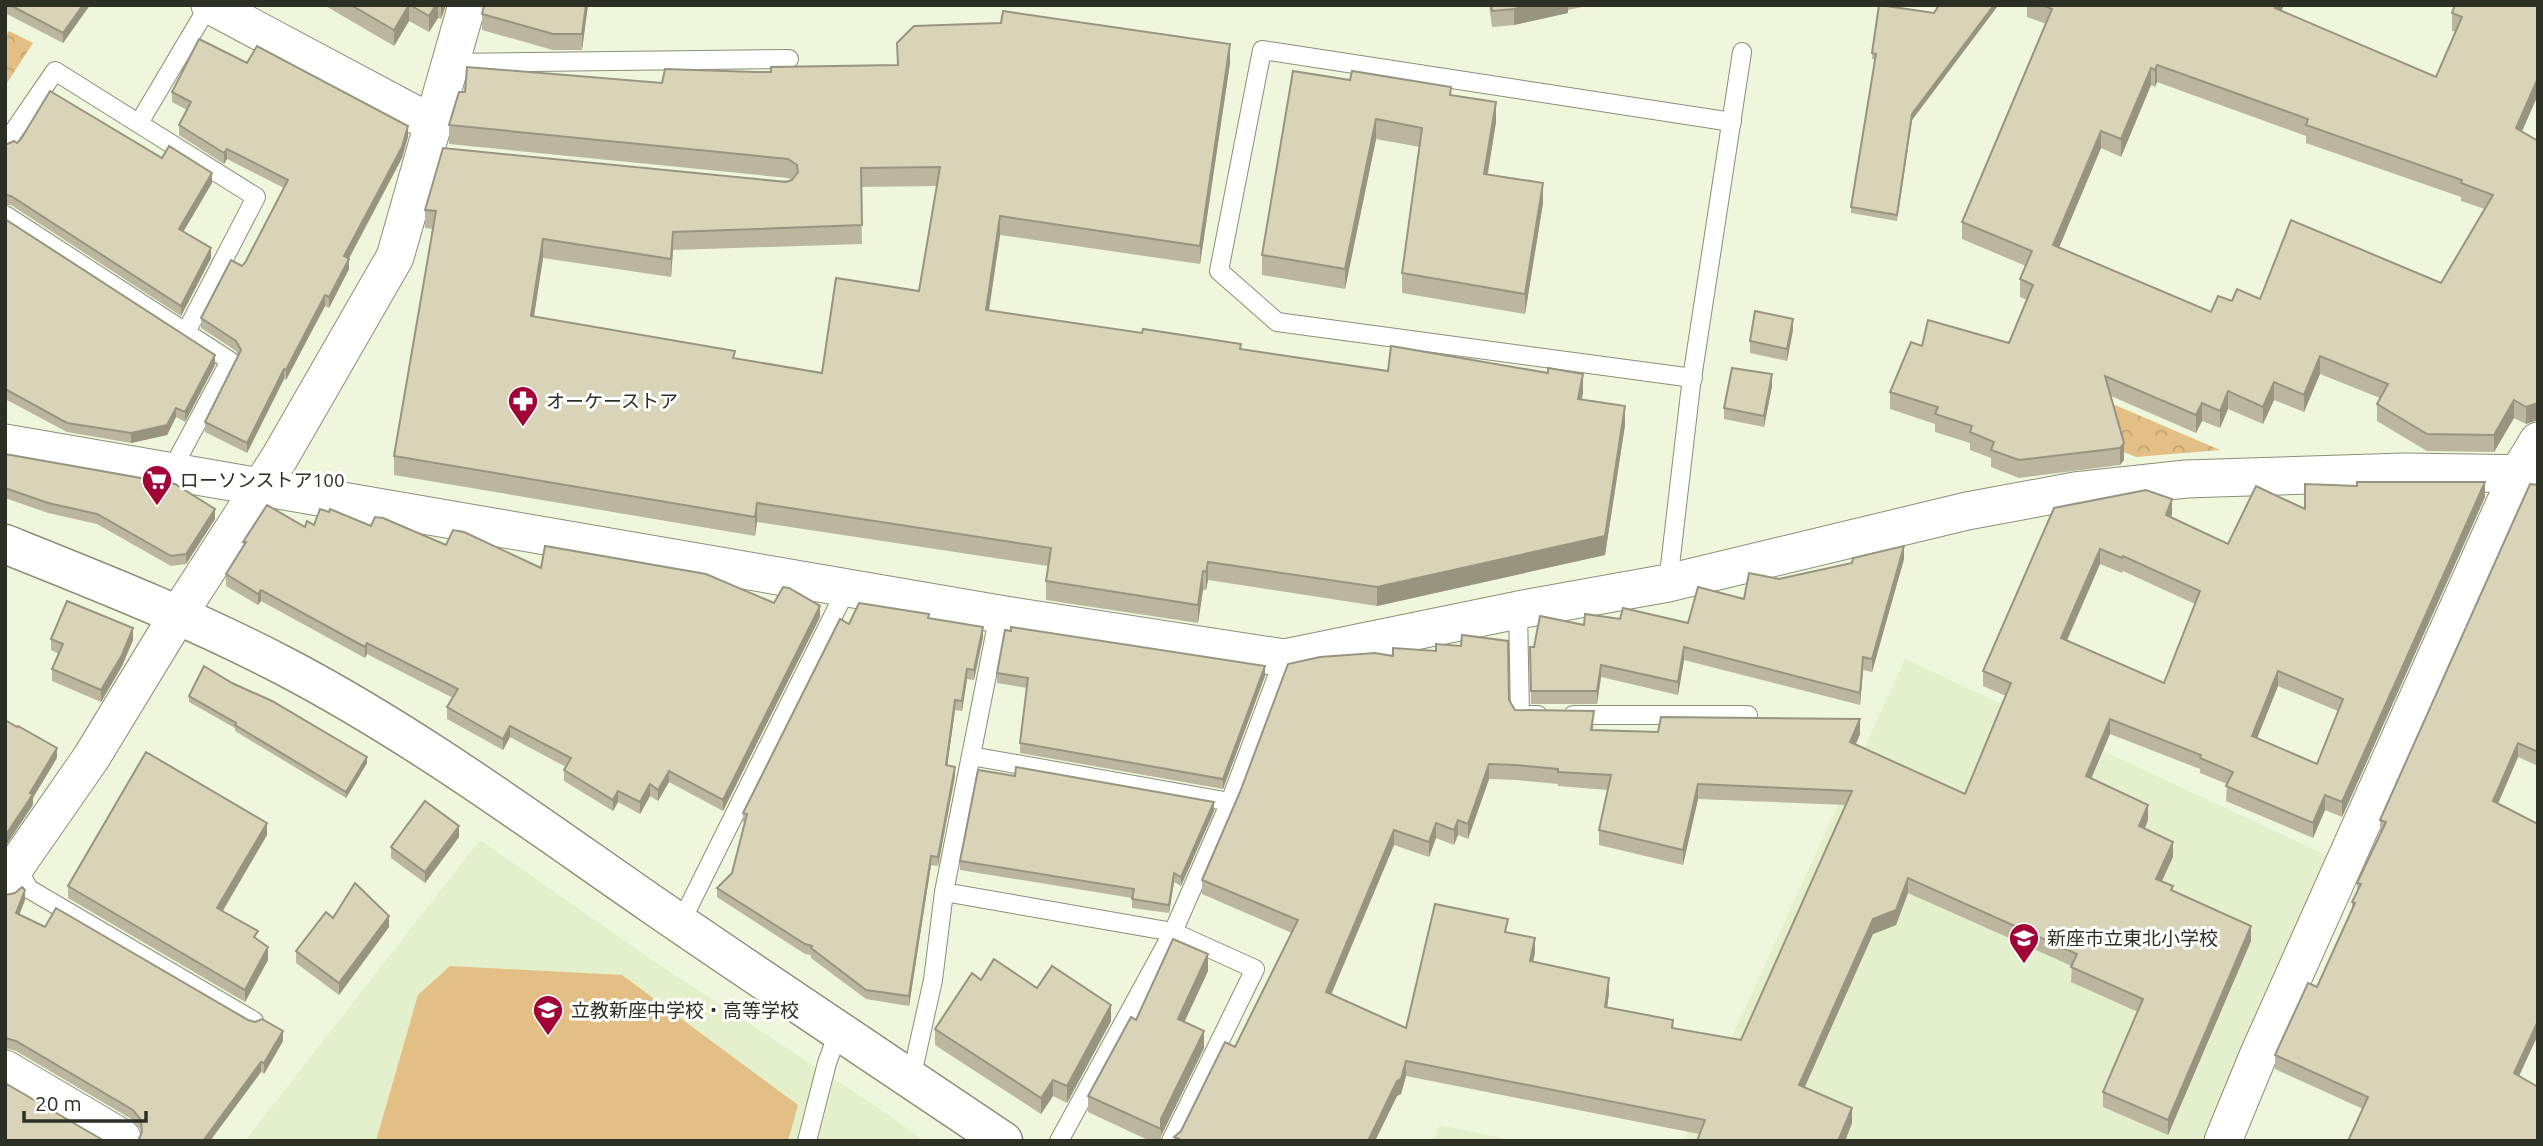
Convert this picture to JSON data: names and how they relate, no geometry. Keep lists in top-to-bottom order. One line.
{"places":{"pharmacy":["オーケーストア"],"supermarket":["ローソンストア100"],"school or university":["新座市立東北小学校","立教新座中学校・高等学校"]},"scale_bar":"20 m"}
